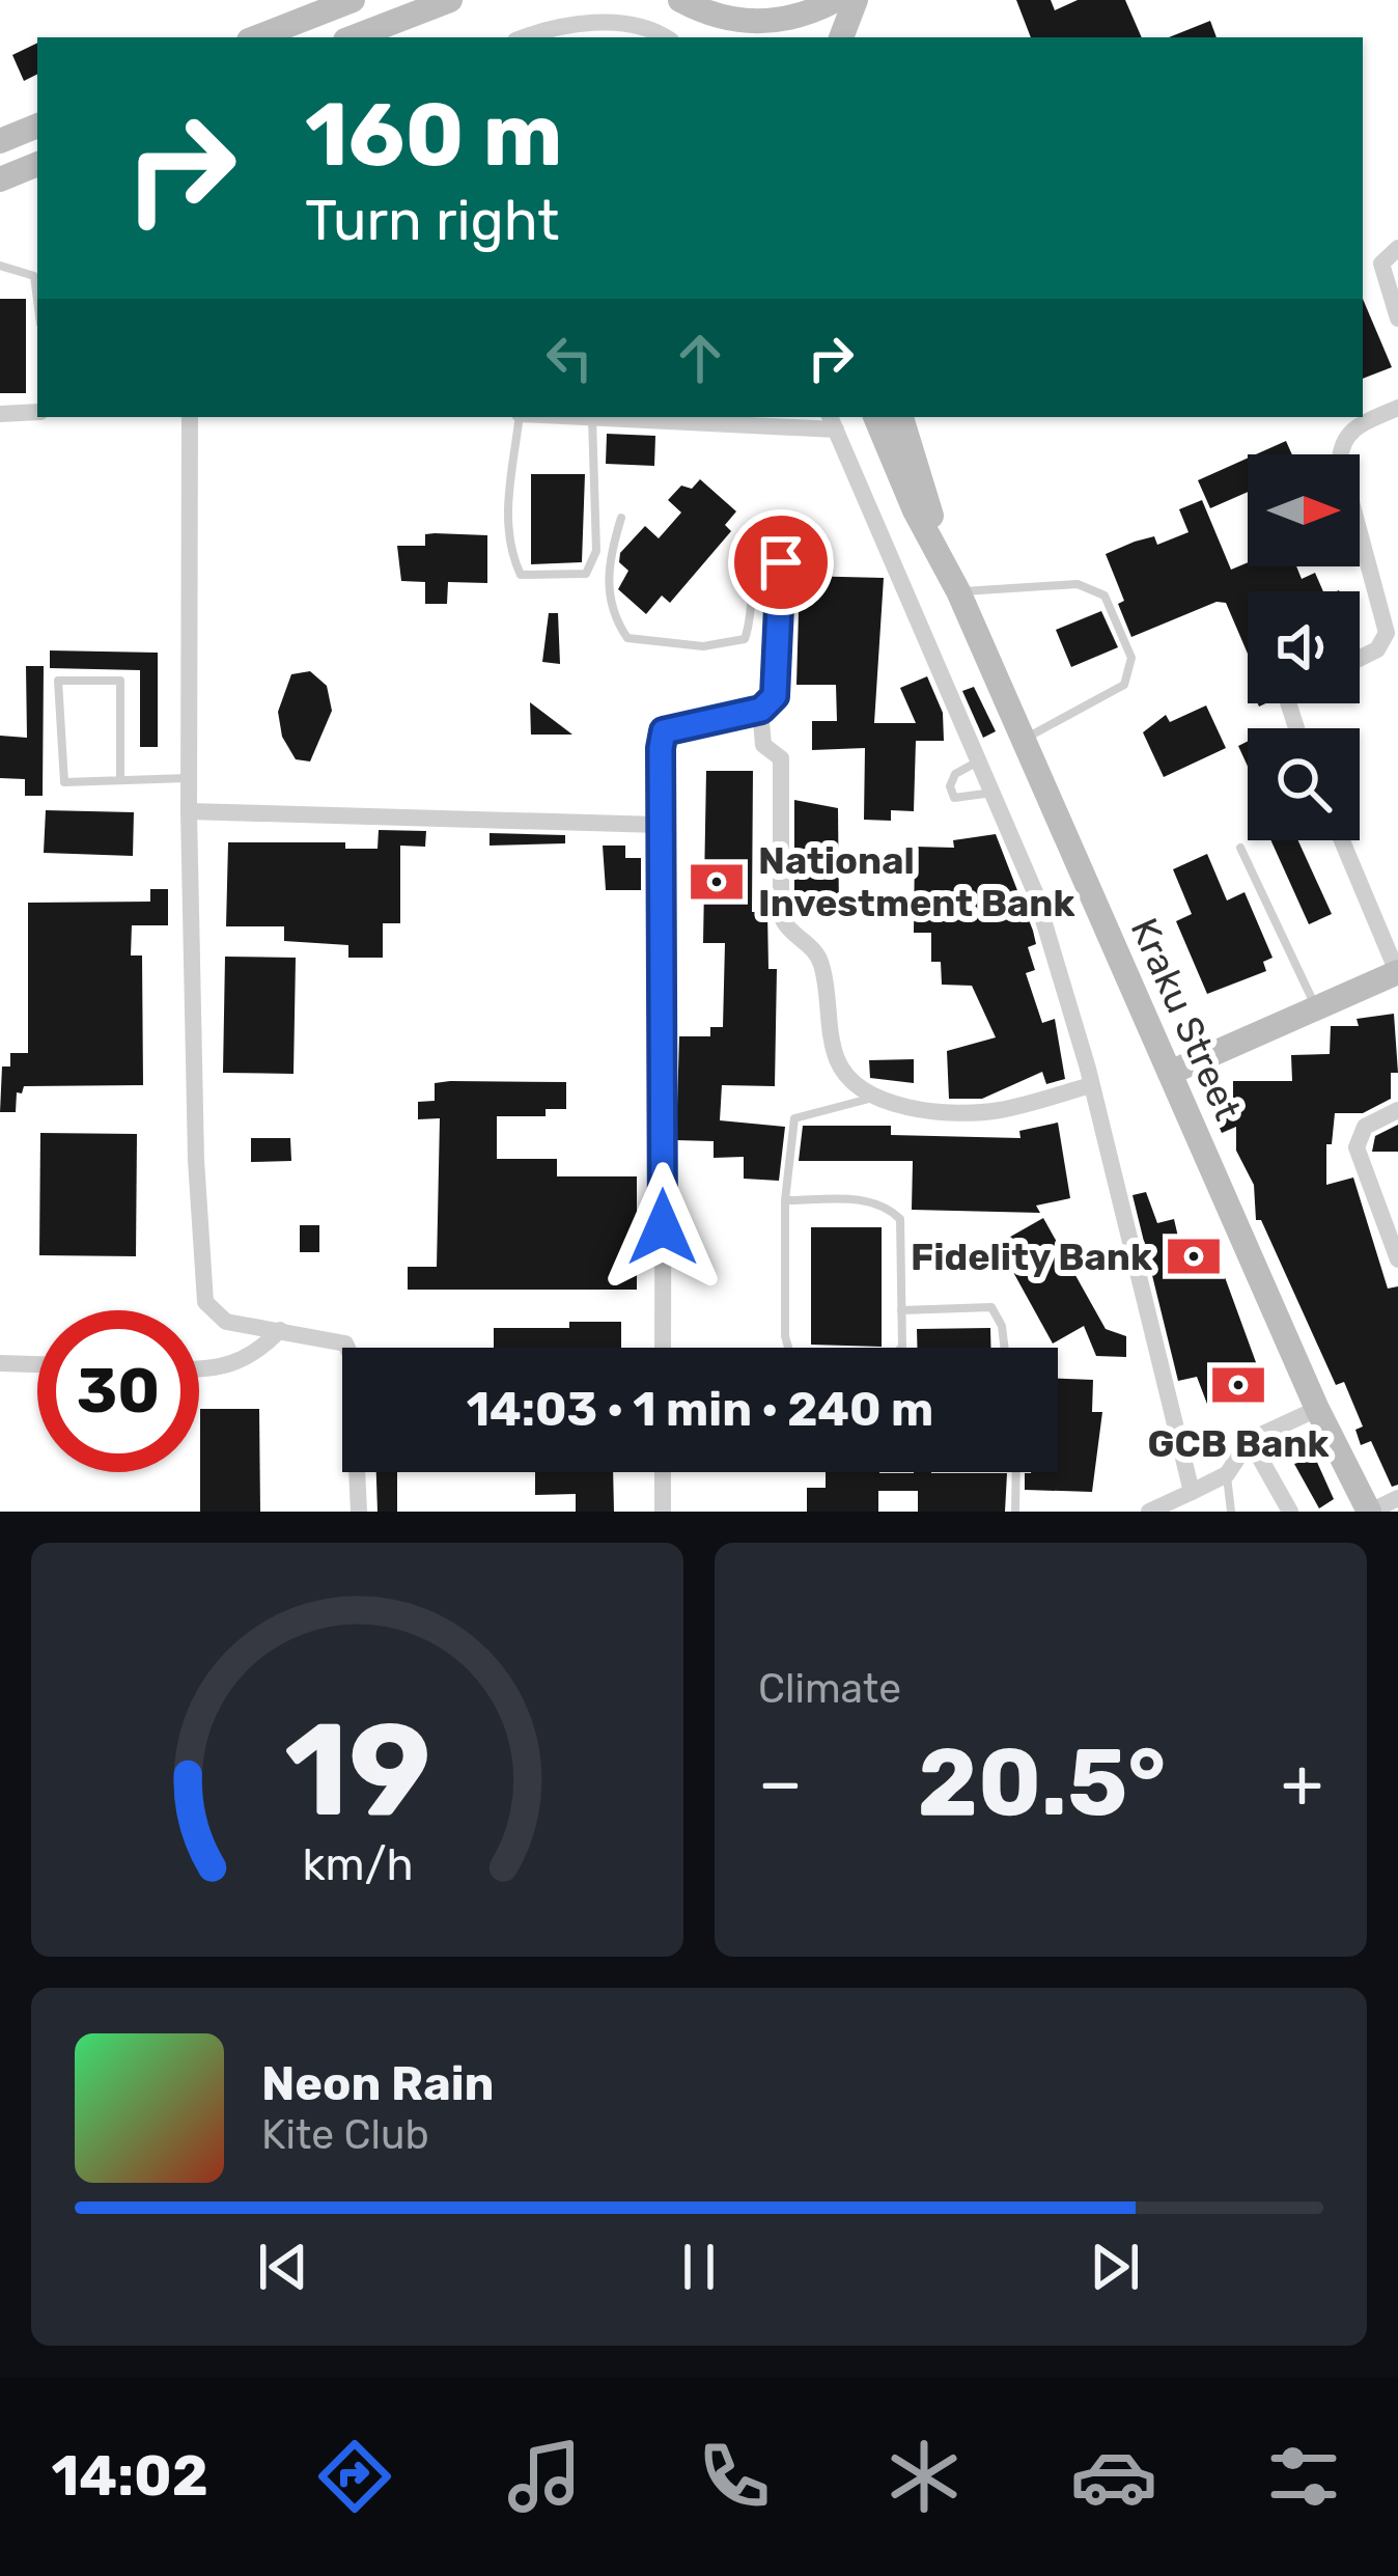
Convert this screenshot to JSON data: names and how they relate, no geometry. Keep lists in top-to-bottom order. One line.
{"streets":{"main road":["Kraku Street"]},"places":{"bank":["National Investment Bank","Fidelity Bank","GCB Bank"]},"north":"right","page":{"turn":["160 m","Turn right"],"limit":"30","trip":"14:03 · 1 min · 240 m","tile":"Climate","heat":["−","20.5°","+"],"song":["Neon Rain","Kite Club"],"tabs":"14:02","gauge":["19","km/h"]}}
